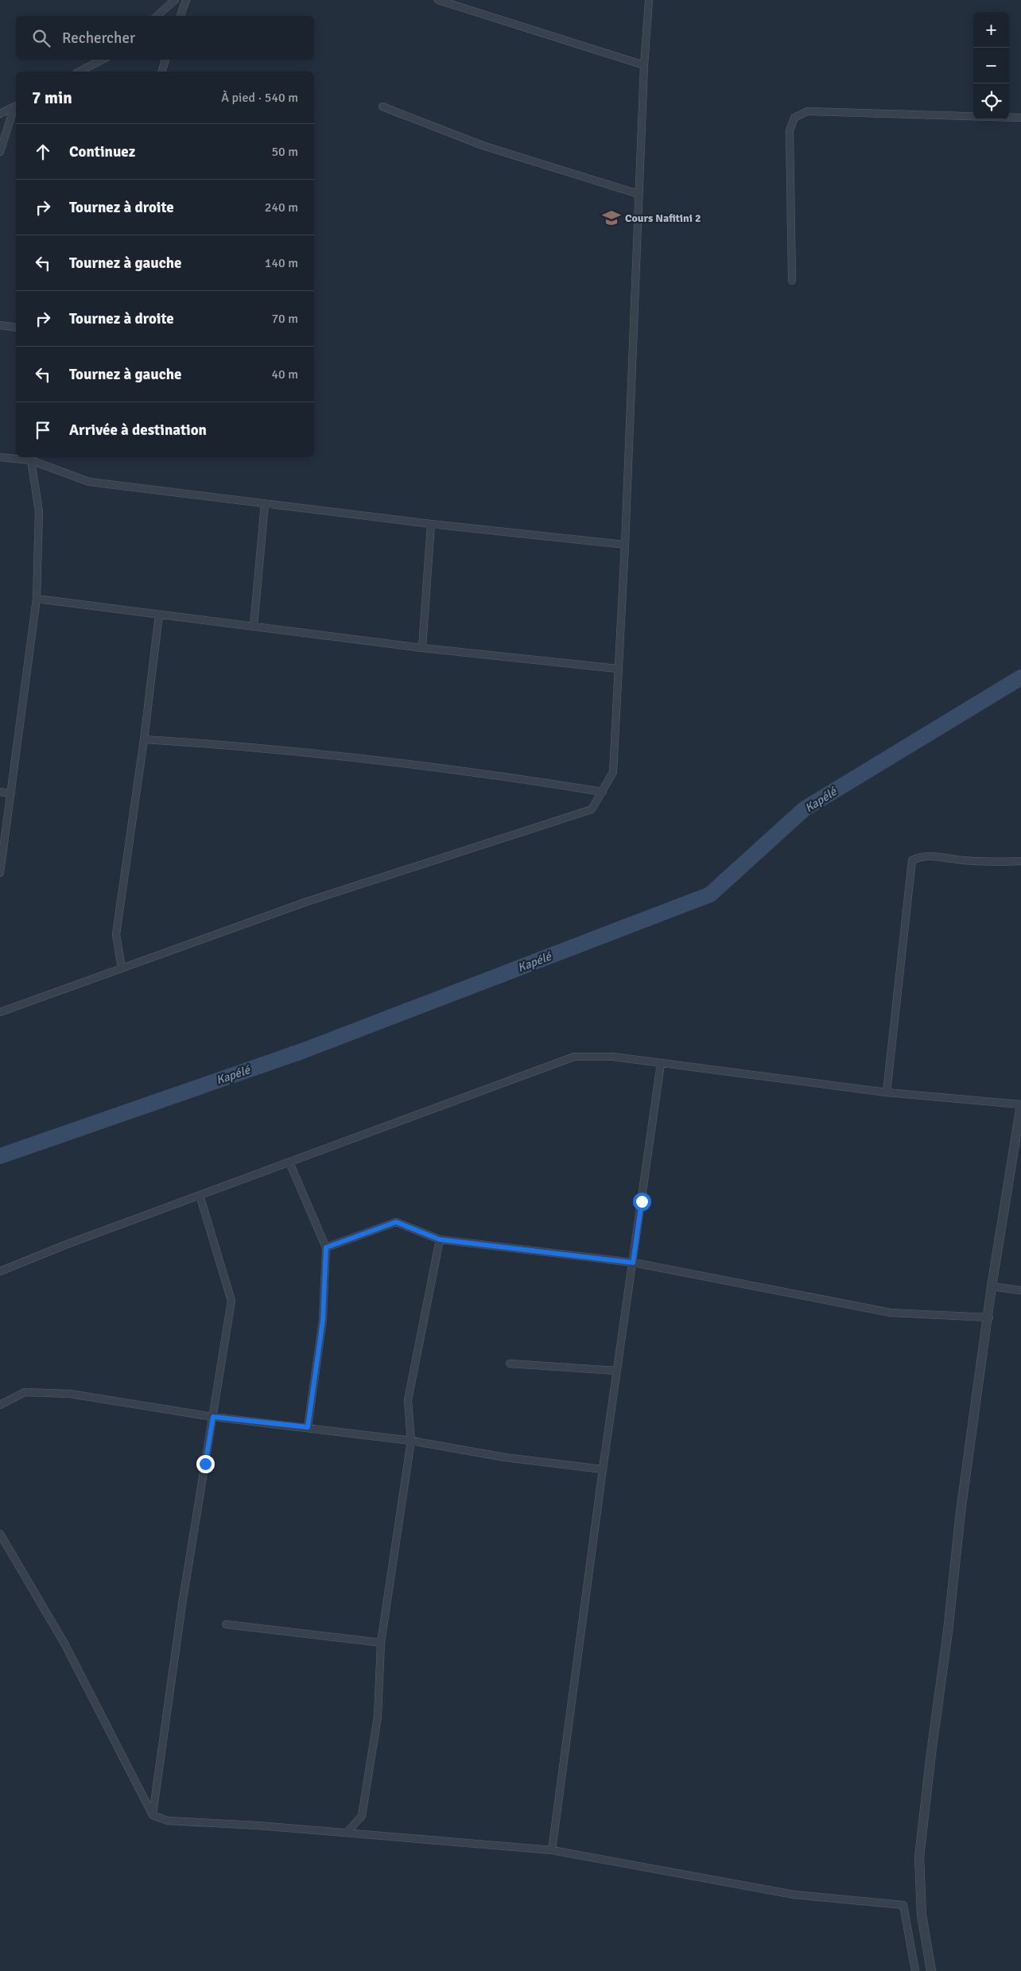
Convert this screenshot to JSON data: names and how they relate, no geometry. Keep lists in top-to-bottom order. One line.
{"water":["Kapélé"],"places":{"school or university":["Cours Nafitini 2"]},"page":{"map_buttons":["+","−"],"search":"Rechercher","heading":["7 min","À pied · 540 m"],"list":[["Continuez","50 m"],["Tournez à droite","240 m"],["Tournez à gauche","140 m"],["Tournez à droite","70 m"],["Tournez à gauche","40 m"],"Arrivée à destination"]}}
